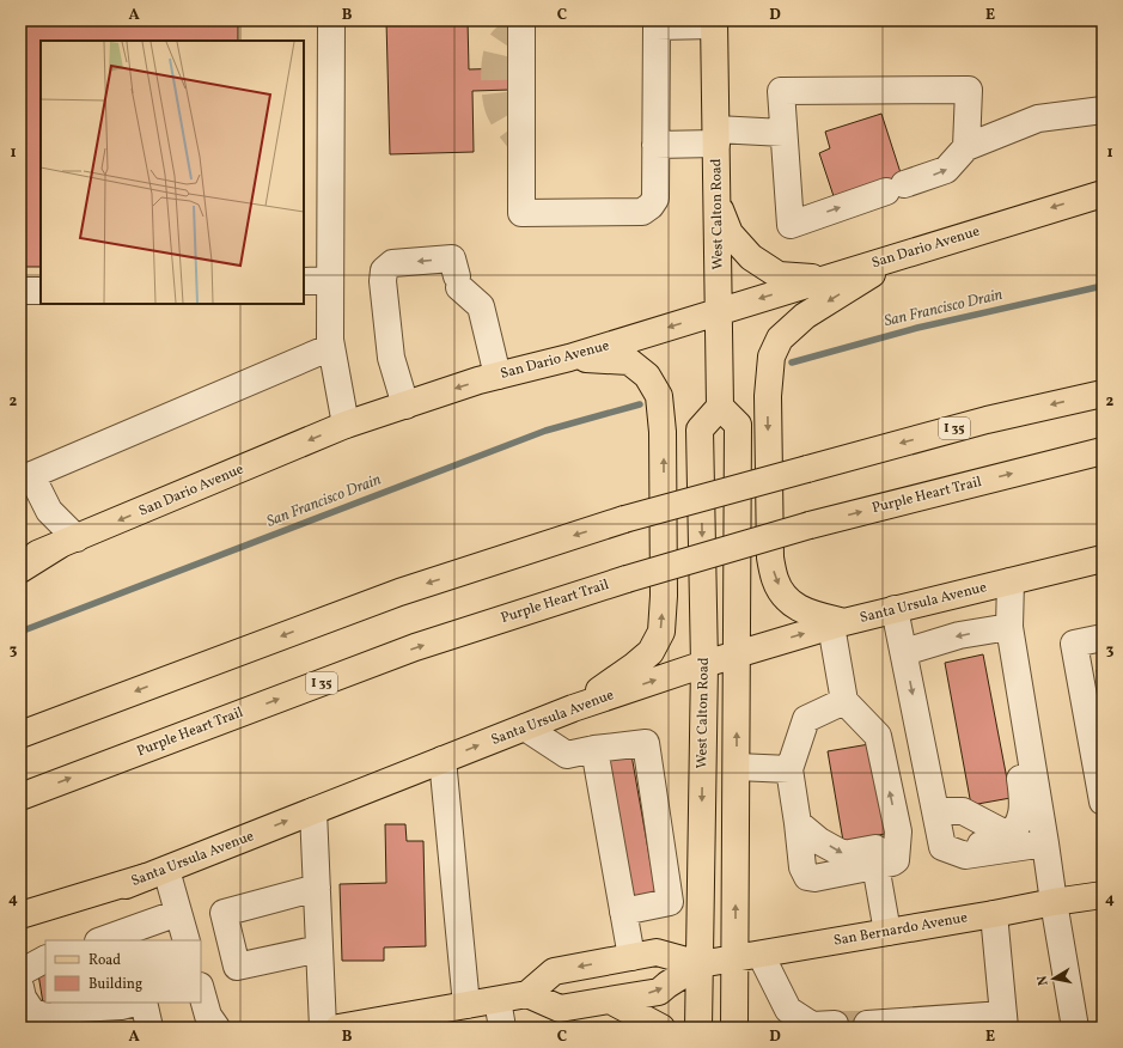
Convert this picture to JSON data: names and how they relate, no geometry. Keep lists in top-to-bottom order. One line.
{"streets":{"main road":["West Calton Road","San Dario Avenue","I 35","Purple Heart Trail","Santa Ursula Avenue","San Bernardo Avenue"]},"crossings":[["West Calton Road","San Dario Avenue"],["West Calton Road","Santa Ursula Avenue"],["West Calton Road","San Bernardo Avenue"]],"water":["San Francisco Drain"],"legend":["Road","Building"],"north":"left","grid":{"columns":["A","B","C","D","E"],"rows":["1","2","3","4"]}}
